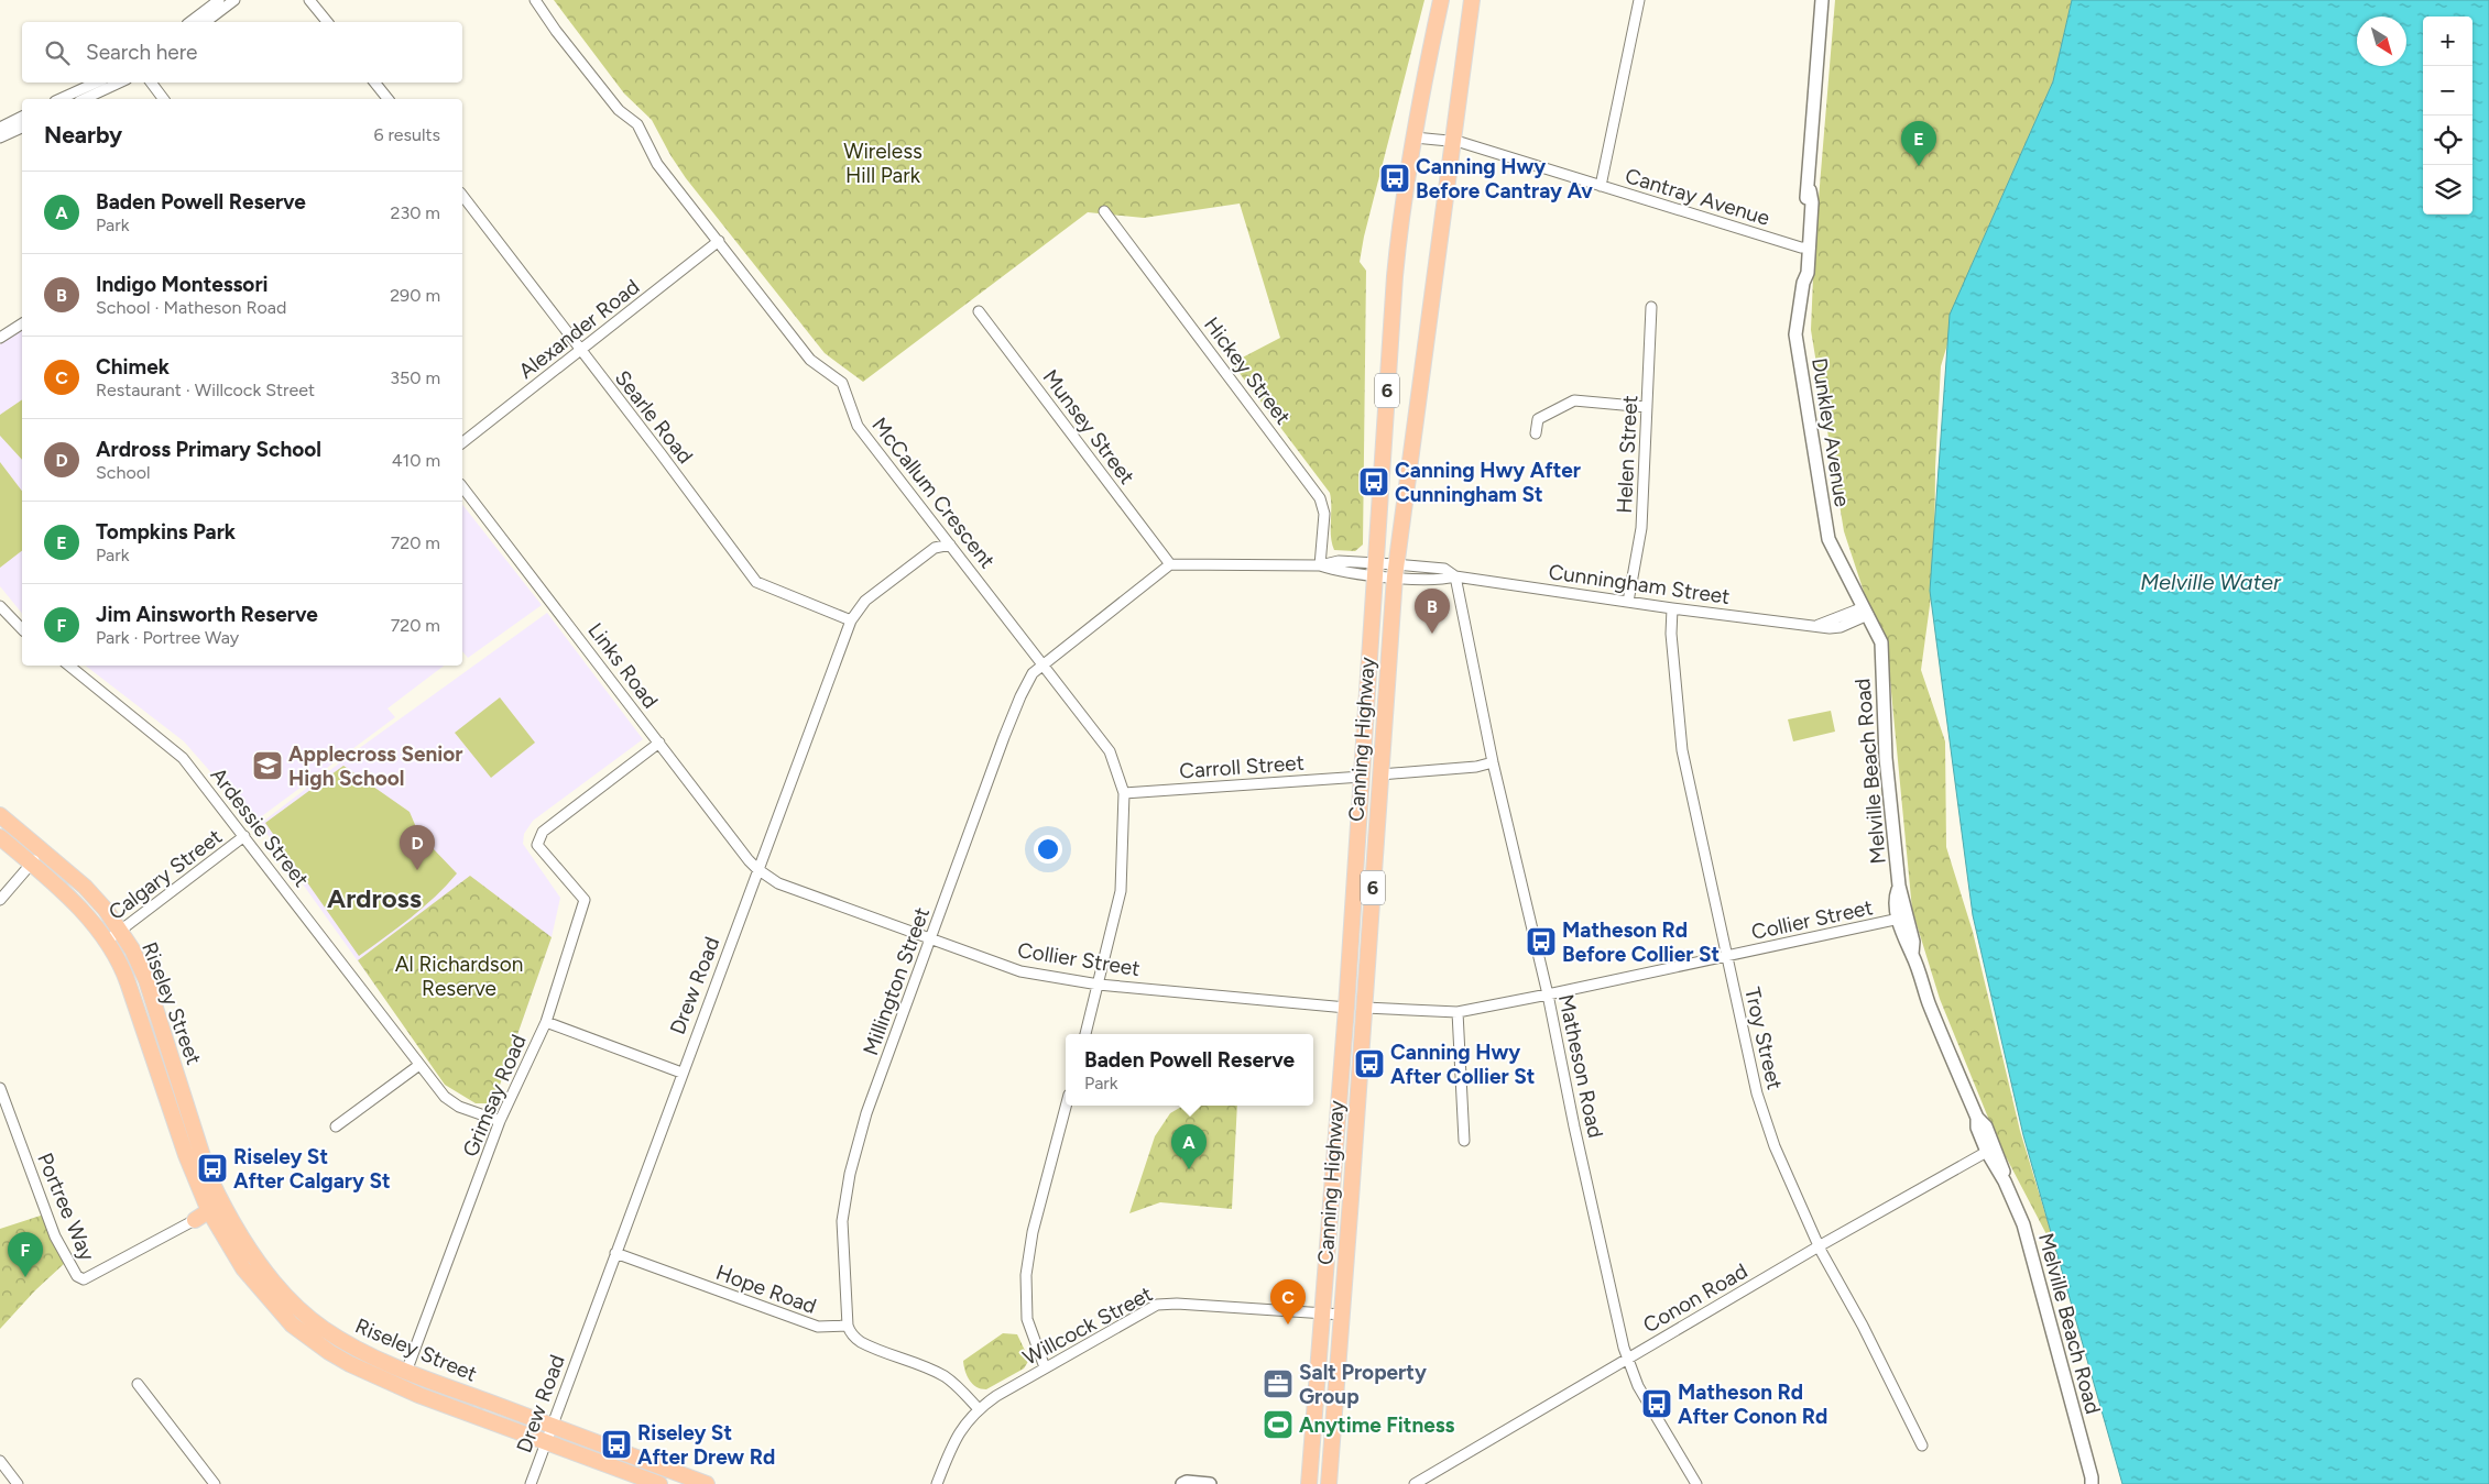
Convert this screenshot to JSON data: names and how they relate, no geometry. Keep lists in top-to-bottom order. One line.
{"streets":{"highway":["6","Canning Highway","Riseley Street"],"street":["Cantray Avenue","Alexander Road","Hickey Street","Searle Road","Munsey Street","Dunkley Avenue","Helen Street","McCallum Crescent","Cunningham Street","Links Road","Carroll Street","Melville Beach Road","Ardessie Street","Calgary Street","Collier Street","Millington Street","Drew Road","Troy Street","Matheson Road","Grimsay Road","Portree Way","Hope Road","Conon Road","Willcock Street"]},"crossings":[["Cantray Avenue","Dunkley Avenue"],["Cantray Avenue","Canning Highway"],["Alexander Road","Searle Road"],["Alexander Road","McCallum Crescent"],["Hickey Street","Cunningham Street"],["Searle Road","Drew Road"],["Munsey Street","Cunningham Street"],["Dunkley Avenue","Cunningham Street"],["Dunkley Avenue","Melville Beach Road"],["Helen Street","Cunningham Street"],["McCallum Crescent","Carroll Street"],["McCallum Crescent","Collier Street"],["McCallum Crescent","Millington Street"],["McCallum Crescent","Drew Road"],["Cunningham Street","Canning Highway"],["Cunningham Street","Melville Beach Road"],["Cunningham Street","Troy Street"],["Cunningham Street","Matheson Road"],["Links Road","Collier Street"],["Links Road","Drew Road"],["Links Road","Grimsay Road"],["Canning Highway","Carroll Street"],["Canning Highway","Collier Street"],["Canning Highway","Willcock Street"],["Melville Beach Road","Collier Street"],["Melville Beach Road","Conon Road"],["Ardessie Street","Calgary Street"],["Ardessie Street","Grimsay Road"],["Calgary Street","Riseley Street"],["Collier Street","Millington Street"],["Collier Street","Drew Road"],["Collier Street","Troy Street"],["Collier Street","Matheson Road"],["Millington Street","Hope Road"],["Drew Road","Riseley Street"],["Drew Road","Hope Road"],["Riseley Street","Grimsay Road"],["Troy Street","Conon Road"],["Matheson Road","Conon Road"]],"districts":["Ardross"],"water":["Melville Water"],"parks":["Wireless Hill Park","Al Richardson Reserve"],"places":{"bus stop":["Canning Hwy Before Cantray Av","Canning Hwy After Cunningham St","Matheson Rd Before Collier St","Canning Hwy After Collier St","Riseley St After Calgary St","Matheson Rd After Conon Rd","Riseley St After Drew Rd"],"school or university":["Applecross Senior High School"],"office":["Salt Property Group"],"sports":["Anytime Fitness"]},"north":"bottom right","page":{"map_buttons":["+","−"],"search":"Search here","heading":["Nearby","6 results"],"pins":["E","B","D","A","F","C"],"list":[{"mark":"A","name":"Baden Powell Reserve","note":"Park","value":"230 m"},{"mark":"B","name":"Indigo Montessori","note":"School · Matheson Road","value":"290 m"},{"mark":"C","name":"Chimek","note":"Restaurant · Willcock Street","value":"350 m"},{"mark":"D","name":"Ardross Primary School","note":"School","value":"410 m"},{"mark":"E","name":"Tompkins Park","note":"Park","value":"720 m"},{"mark":"F","name":"Jim Ainsworth Reserve","note":"Park · Portree Way","value":"720 m"}],"popup":["Baden Powell Reserve","Park"]}}
